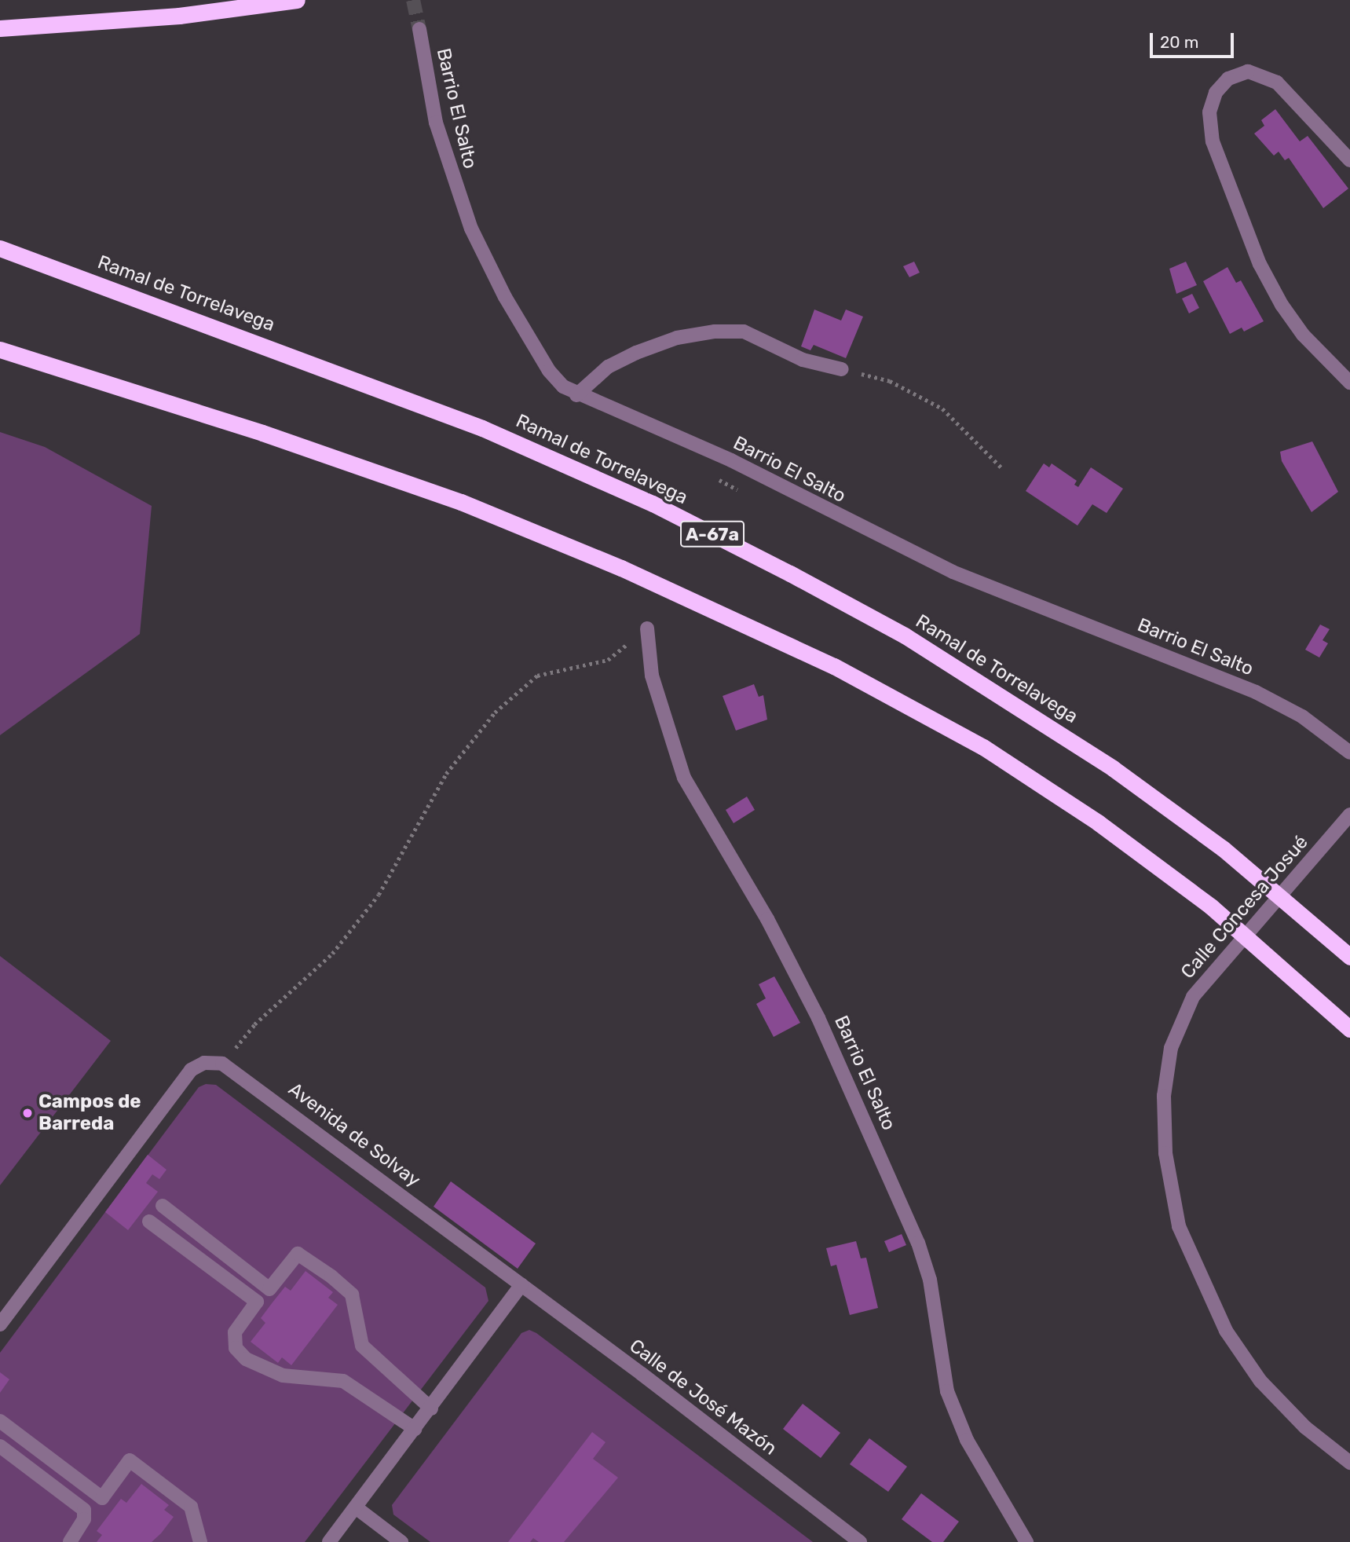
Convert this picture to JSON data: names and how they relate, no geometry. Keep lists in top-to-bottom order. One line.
{"streets":{"highway":["Ramal de Torrelavega","A-67a"],"street":["Barrio El Salto","Calle Concesa Josué","Avenida de Solvay","Calle de José Mazón"]},"crossings":[["Avenida de Solvay","Calle de José Mazón"]],"places":["Campos de Barreda"],"scale_bar":"20 m"}
